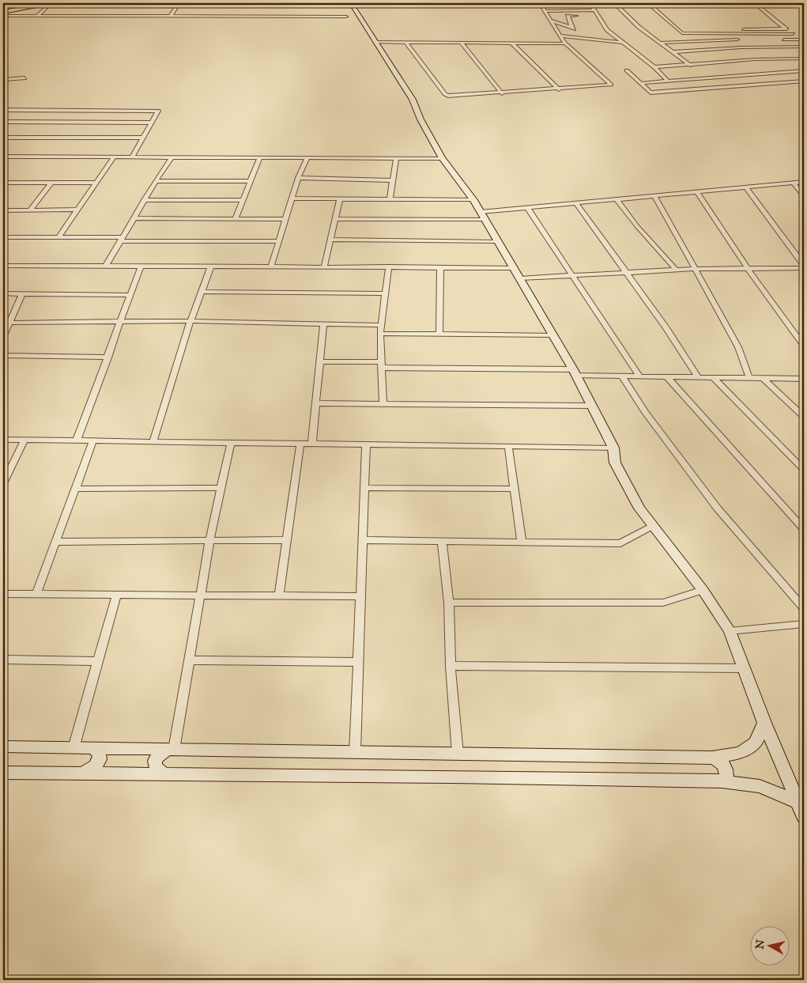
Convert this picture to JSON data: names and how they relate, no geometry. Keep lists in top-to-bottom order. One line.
{"north":"left"}
